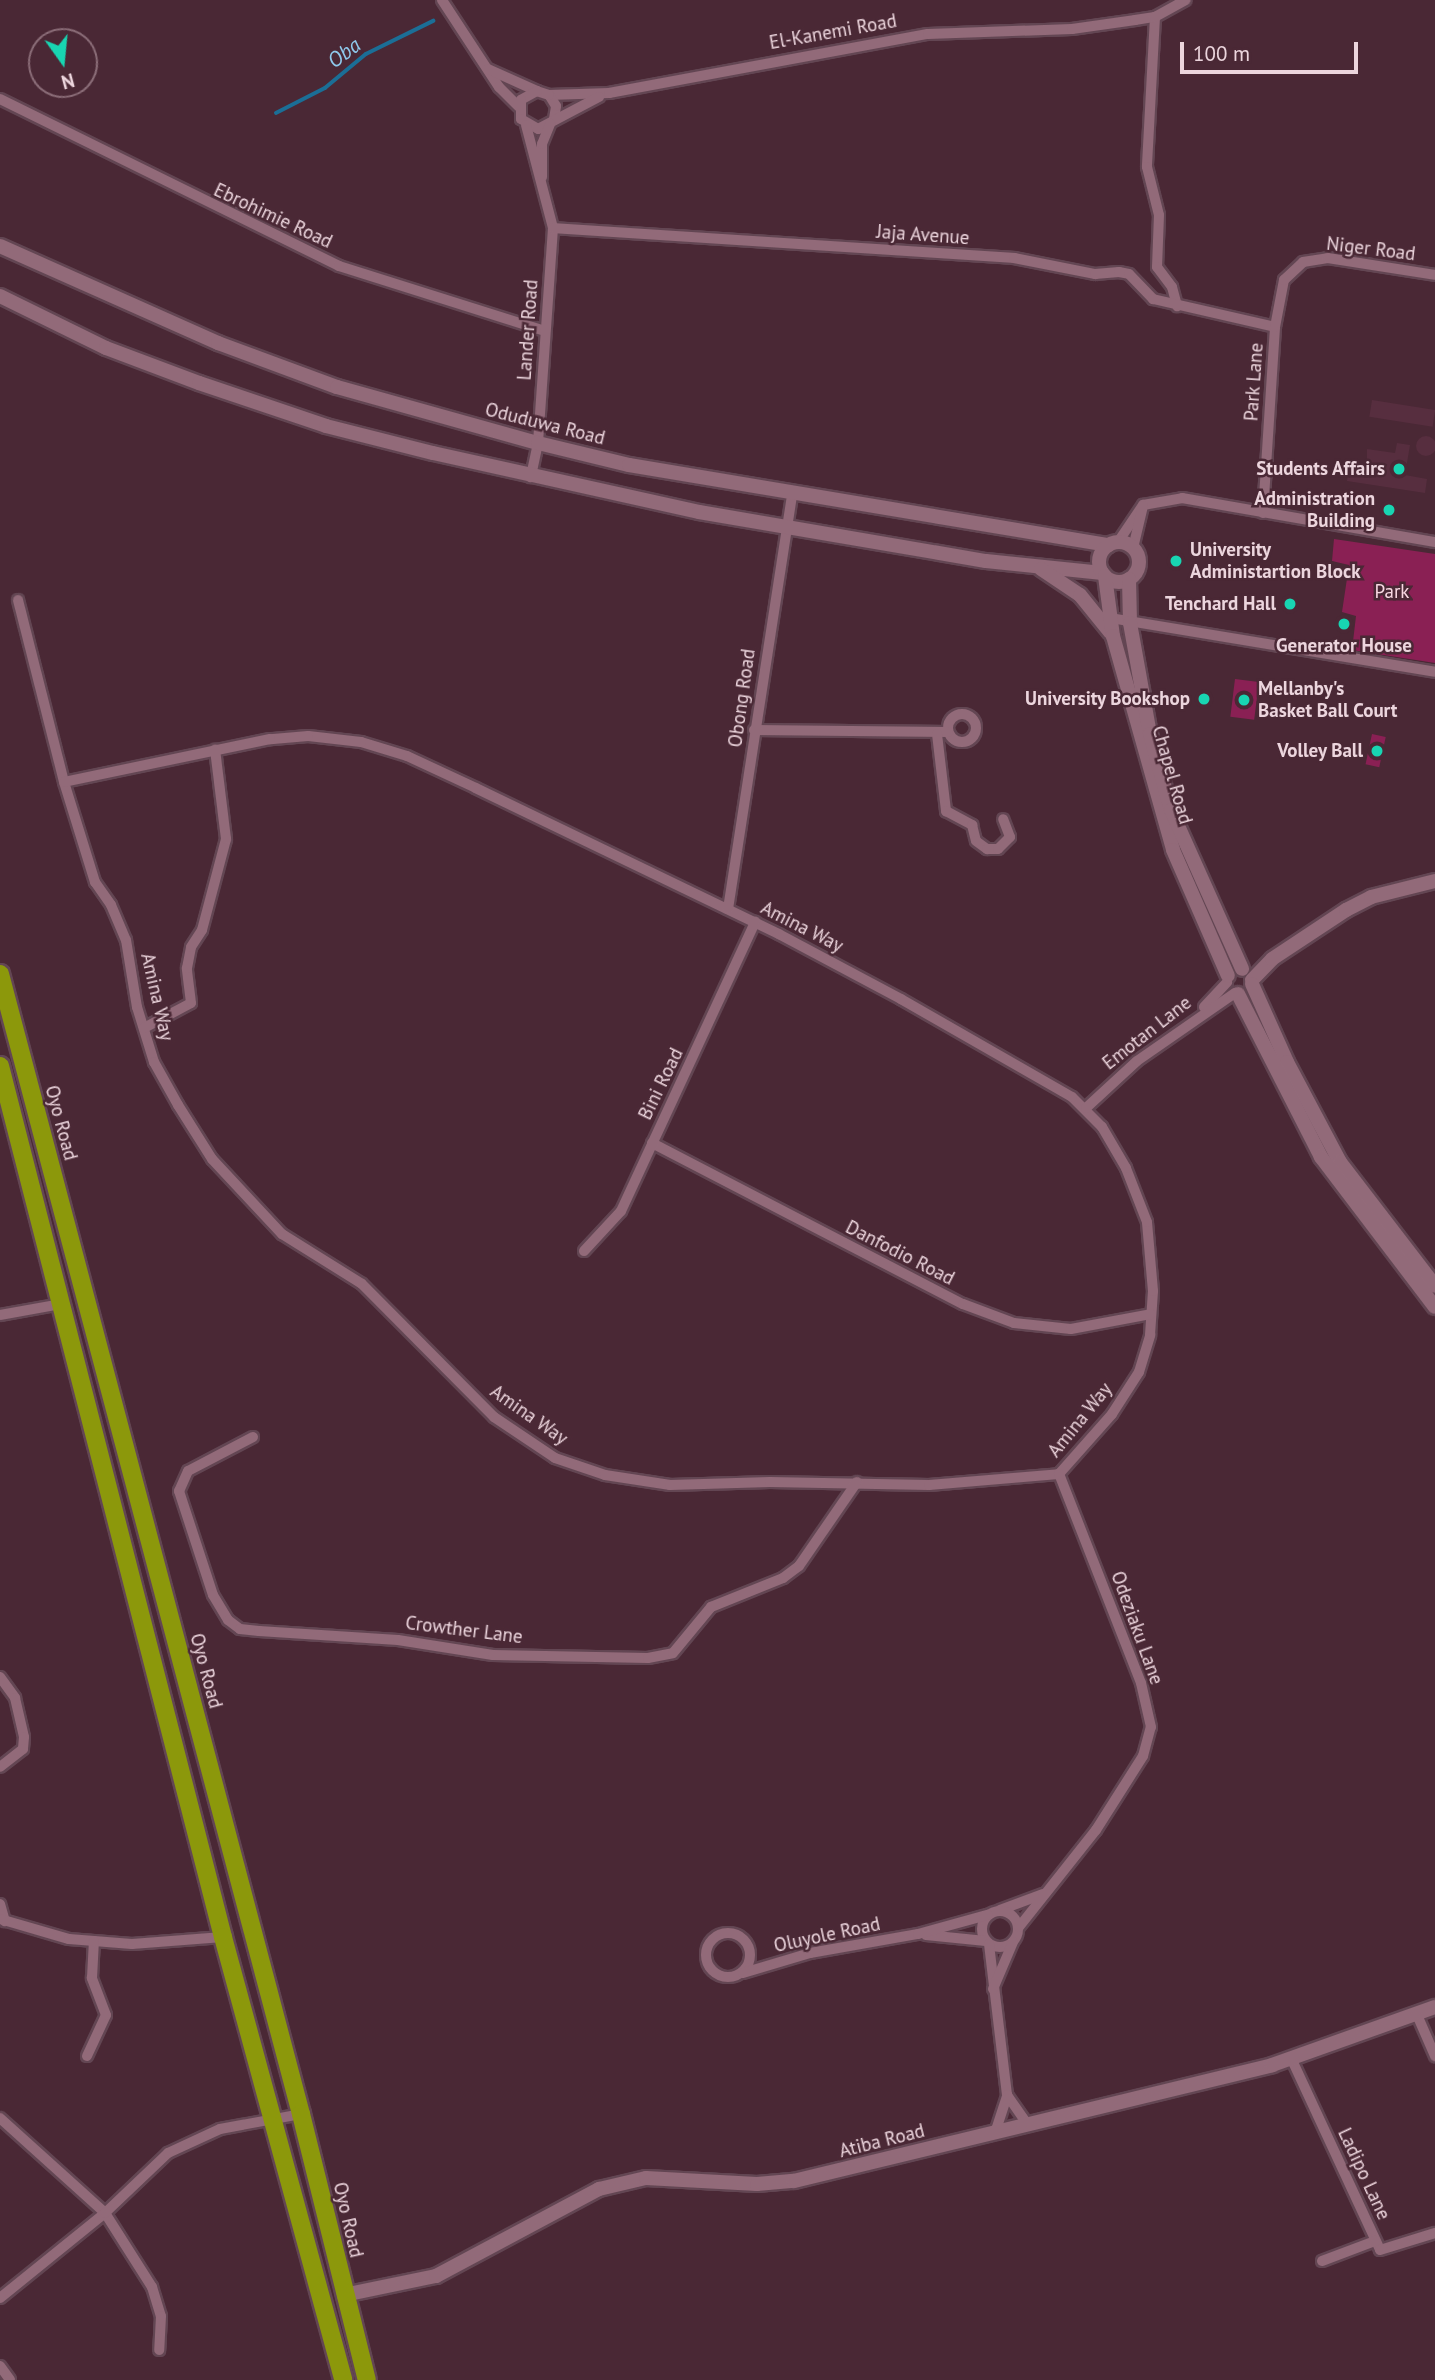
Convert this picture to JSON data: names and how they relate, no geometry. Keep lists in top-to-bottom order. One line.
{"streets":{"highway":["Oyo Road"],"street":["El-Kanemi Road","Ebrohimie Road","Jaja Avenue","Niger Road","Lander Road","Park Lane","Oduduwa Road","Obong Road","Chapel Road","Amina Way","Emotan Lane","Bini Road","Danfodio Road","Odeziaku Lane","Crowther Lane","Oluyole Road","Atiba Road","Ladipo Lane"]},"crossings":[["El-Kanemi Road","Lander Road"],["Ebrohimie Road","Lander Road"],["Jaja Avenue","Lander Road"],["Jaja Avenue","Park Lane"],["Niger Road","Park Lane"],["Lander Road","Oduduwa Road"],["Oduduwa Road","Obong Road"],["Oduduwa Road","Chapel Road"],["Obong Road","Amina Way"],["Chapel Road","Emotan Lane"],["Amina Way","Emotan Lane"],["Amina Way","Bini Road"],["Amina Way","Danfodio Road"],["Amina Way","Odeziaku Lane"],["Amina Way","Crowther Lane"],["Bini Road","Danfodio Road"],["Oyo Road","Atiba Road"],["Odeziaku Lane","Oluyole Road"],["Atiba Road","Ladipo Lane"]],"water":["Oba"],"parks":["Park"],"places":["Students Affairs","Administration Building","University Administartion Block","Tenchard Hall","Generator House","University Bookshop","Mellanby's Basket Ball Court","Volley Ball"],"scale_bar":"100 m","north":"bottom"}
